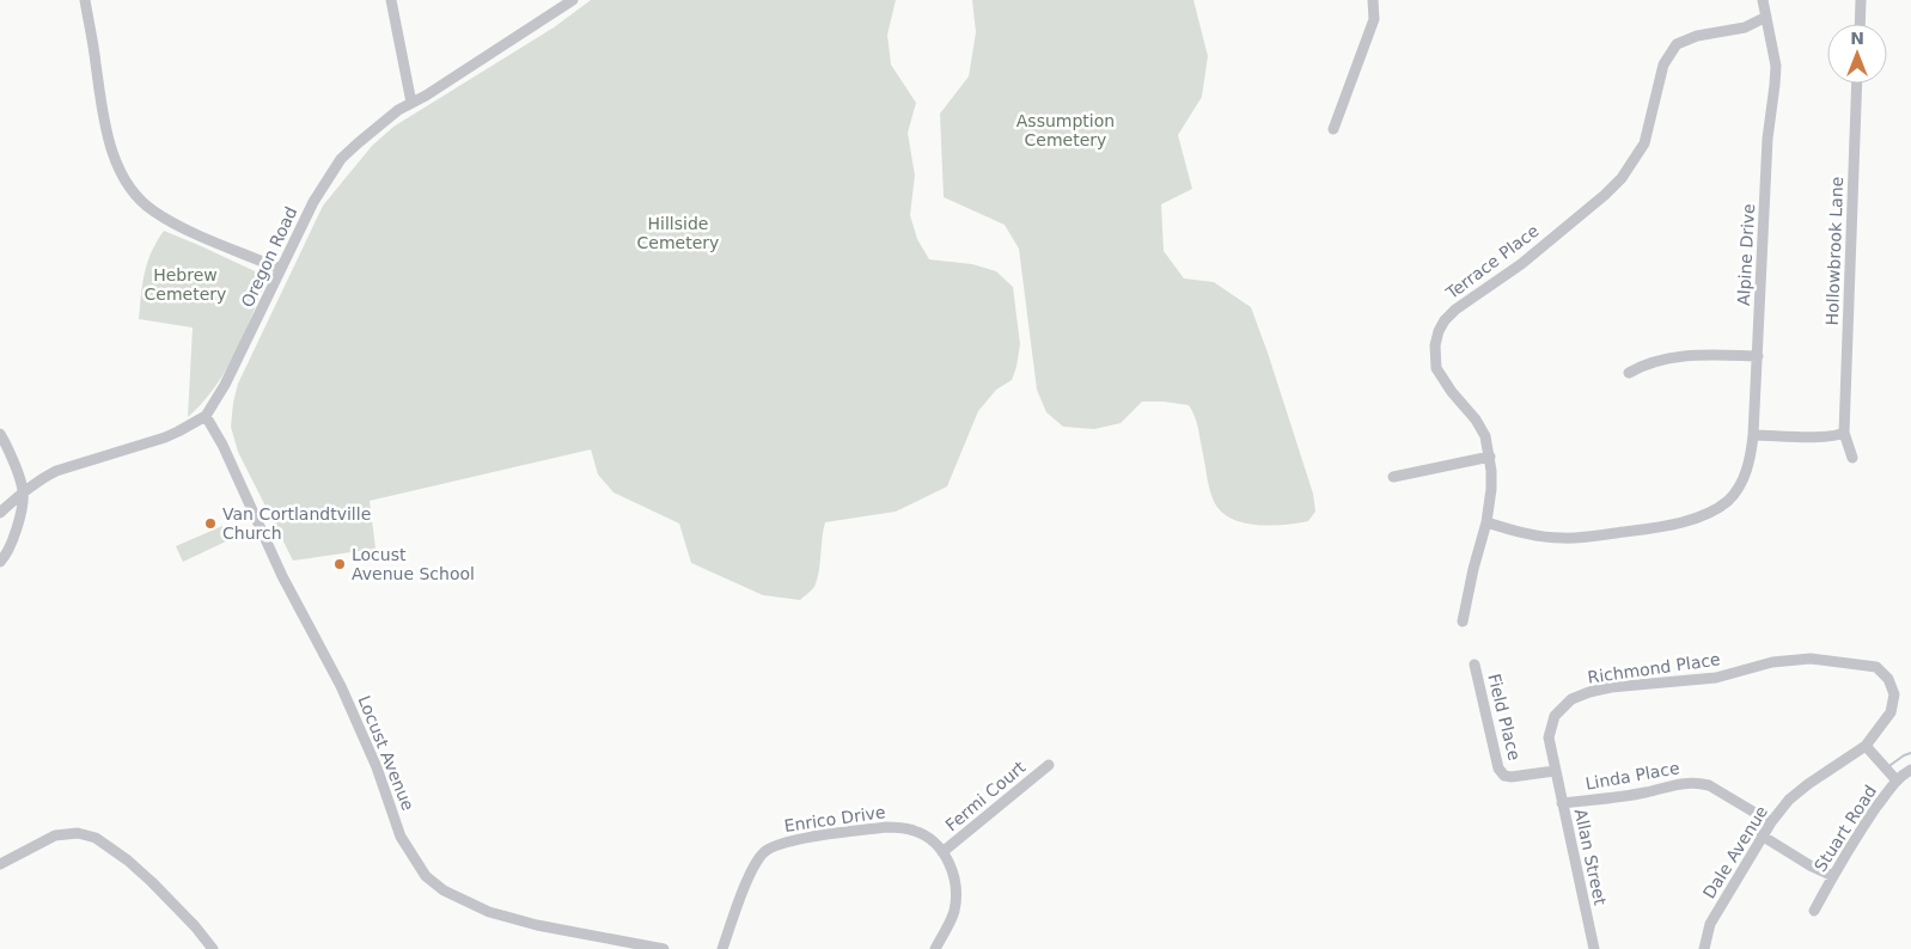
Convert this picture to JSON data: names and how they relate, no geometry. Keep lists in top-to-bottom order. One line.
{"streets":{"street":["Hollowbrook Lane","Alpine Drive","Oregon Road","Terrace Place","Richmond Place","Field Place","Locust Avenue","Linda Place","Fermi Court","Enrico Drive","Stuart Road","Dale Avenue","Allan Street"]},"crossings":[["Alpine Drive","Terrace Place"],["Oregon Road","Locust Avenue"],["Richmond Place","Field Place"],["Richmond Place","Dale Avenue"],["Richmond Place","Allan Street"],["Field Place","Allan Street"],["Linda Place","Dale Avenue"],["Linda Place","Allan Street"],["Fermi Court","Enrico Drive"]],"parks":["Assumption Cemetery","Hillside Cemetery","Hebrew Cemetery"],"places":["Van Cortlandtville Church","Locust Avenue School"],"north":"top"}
